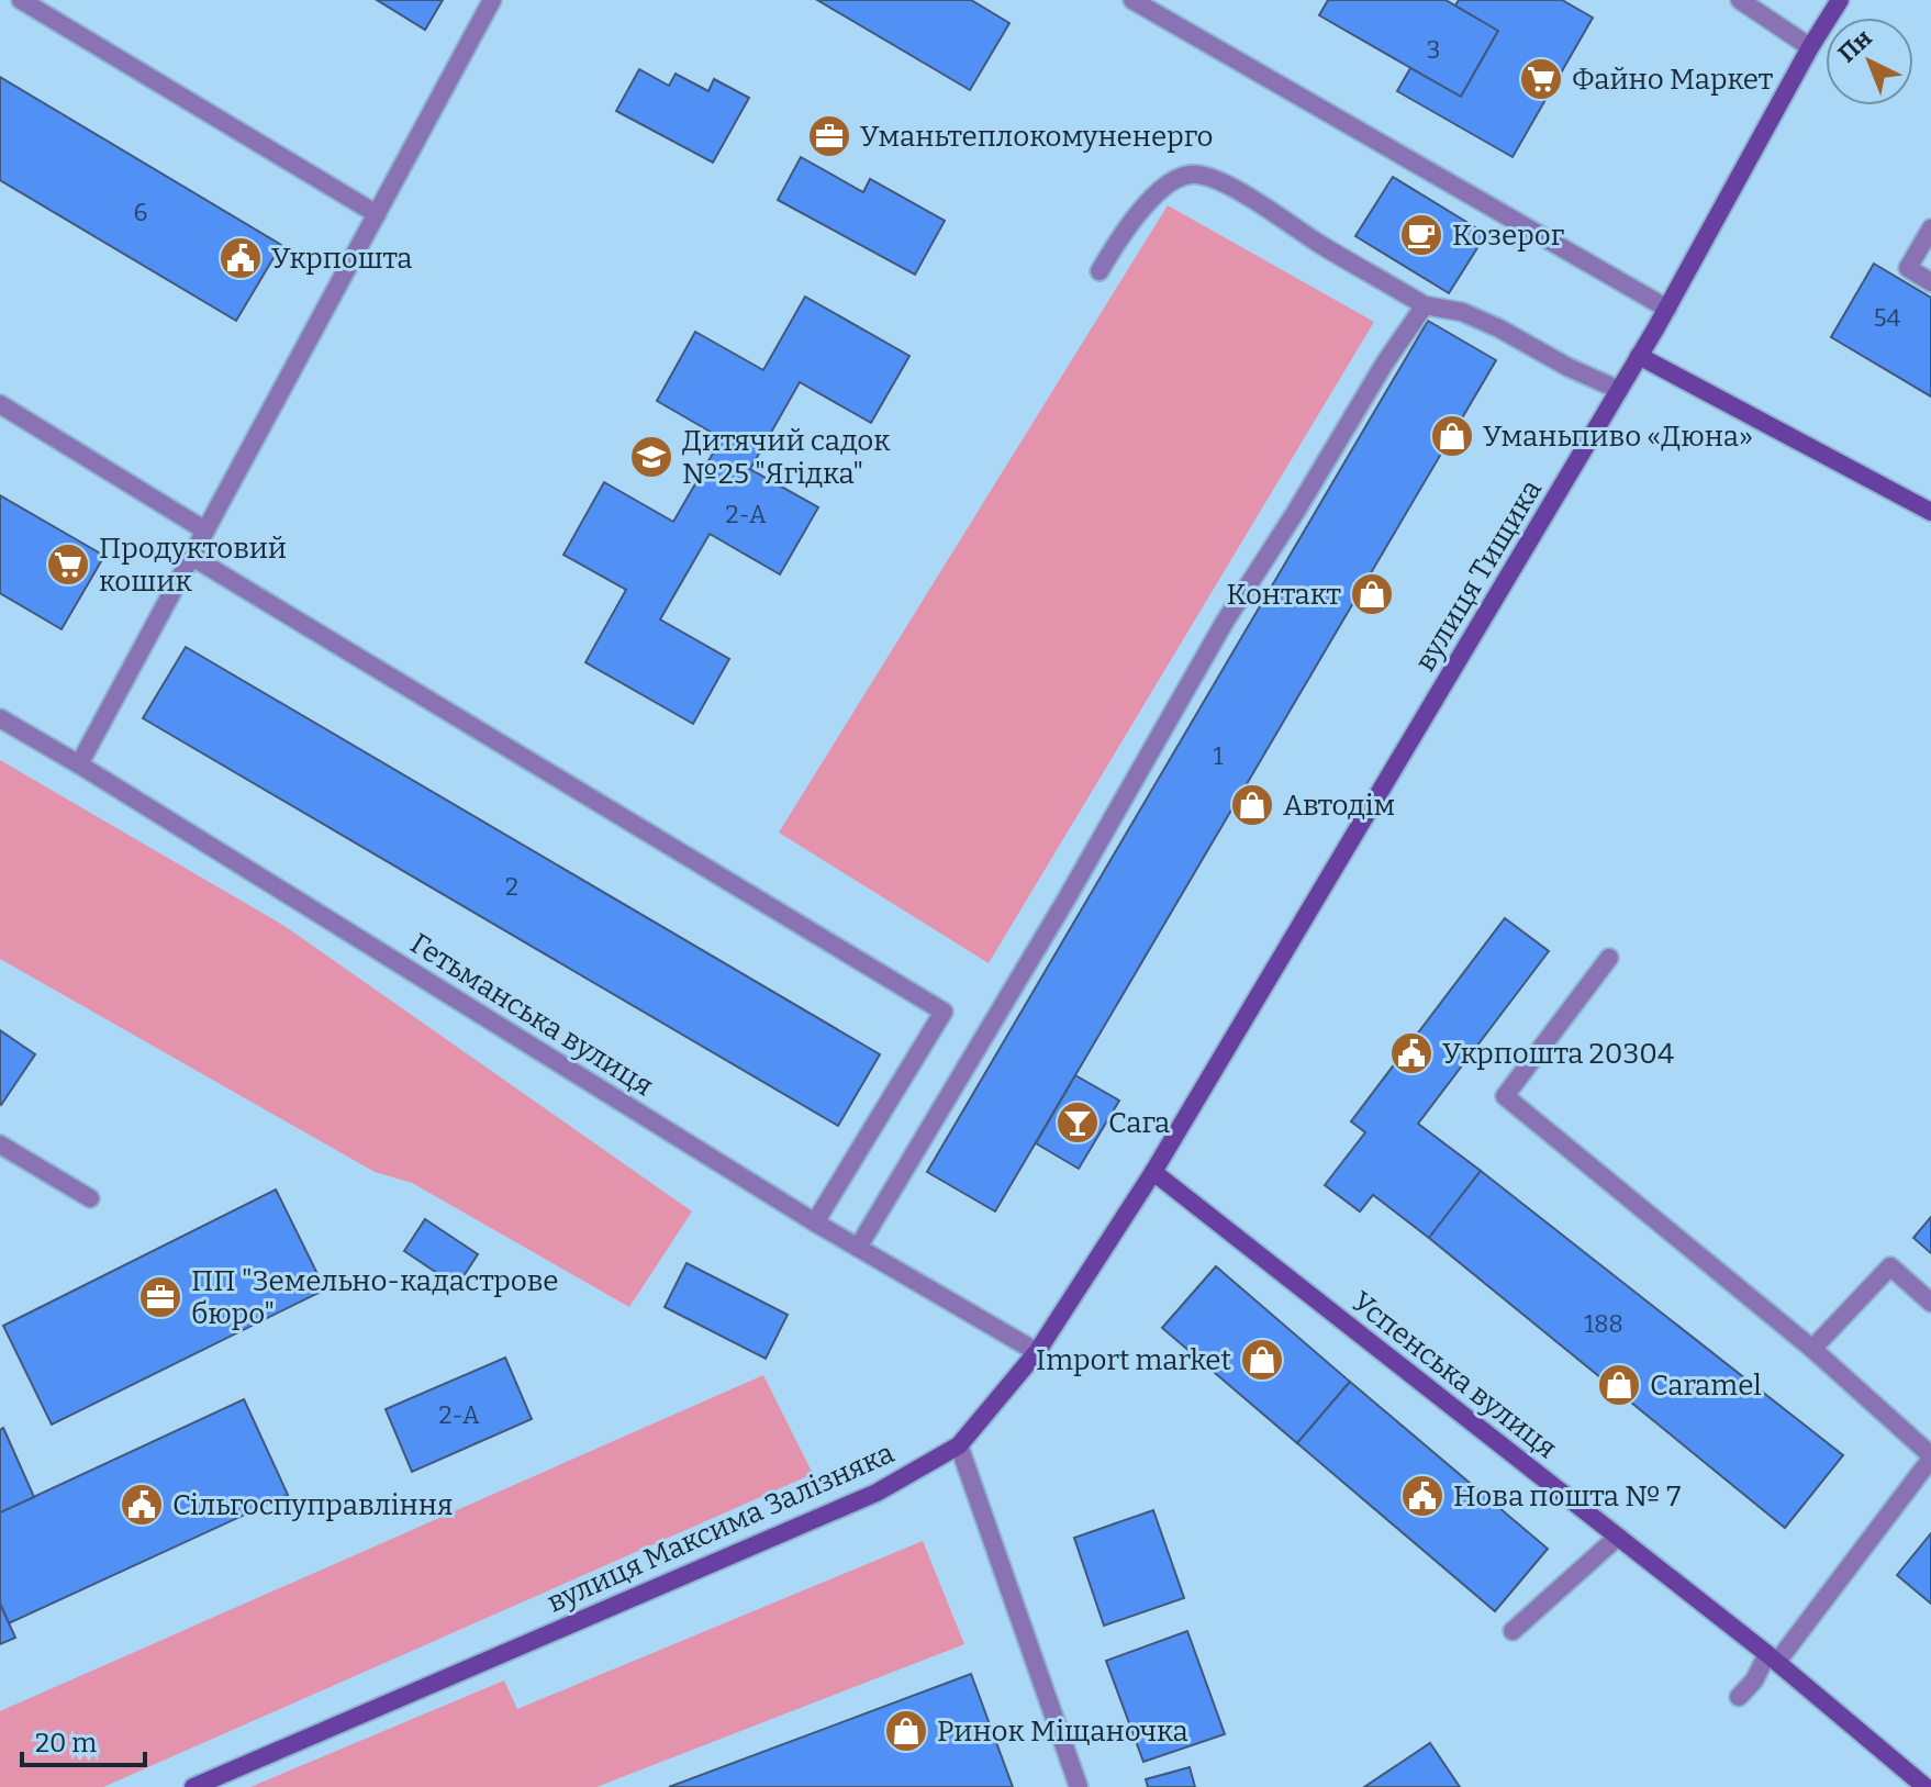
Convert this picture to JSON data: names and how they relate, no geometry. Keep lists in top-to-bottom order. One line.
{"streets":{"main road":["вулиця Тищика","Успенська вулиця","вулиця Максима Залізняка"],"street":["Гетьманська вулиця"]},"crossings":[["вулиця Тищика","Успенська вулиця"],["вулиця Тищика","вулиця Максима Залізняка"],["Гетьманська вулиця","вулиця Максима Залізняка"],["Успенська вулиця","вулиця Максима Залізняка"]],"places":{"supermarket":["Файно Маркет","Продуктовий кошик"],"office":["Уманьтеплокомуненерго","ПП \"Земельно-кадастрове бюро\""],"cafe":["Козерог"],"public building":["Укрпошта","Укрпошта 20304","Нова пошта № 7","Сільгоспуправління"],"shop":["Уманьпиво «Дюна»","Контакт","Автодім","Import market","Caramel","Ринок Міщаночка"],"school or university":["Дитячий садок №25 \"Ягідка\""],"bar":["Сага"]},"house_numbers":["3","6","54","2-А","1","2","188","2-А"],"scale_bar":"20 m","north":"top left"}
